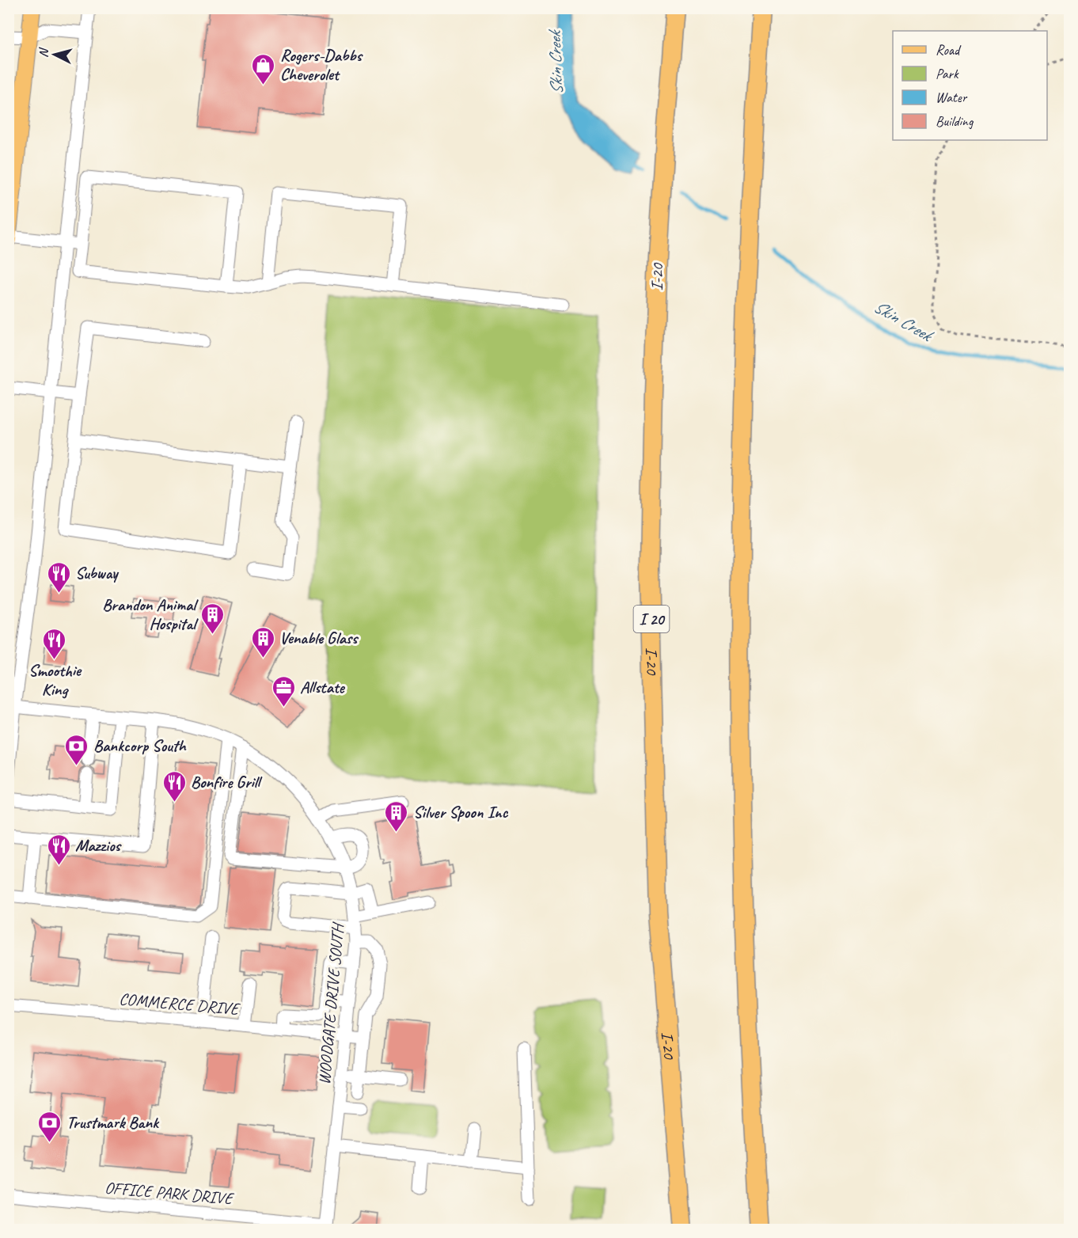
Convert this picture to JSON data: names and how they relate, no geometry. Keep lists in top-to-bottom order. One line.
{"streets":{"highway":["I-20","I 20"],"street":["COMMERCE DRIVE","WOODGATE DRIVE SOUTH","OFFICE PARK DRIVE"]},"crossings":[["COMMERCE DRIVE","WOODGATE DRIVE SOUTH"],["WOODGATE DRIVE SOUTH","OFFICE PARK DRIVE"]],"water":["Skin Creek"],"places":{"shop":["Rogers-Dabbs Cheverolet"],"restaurant":["Subway","Smoothie King","Bonfire Grill","Mazzios"],"building":["Brandon Animal Hospital","Venable Glass","Silver Spoon Inc"],"office":["Allstate"],"bank":["Bankcorp South","Trustmark Bank"]},"legend":["Road","Park","Water","Building"],"north":"left"}
